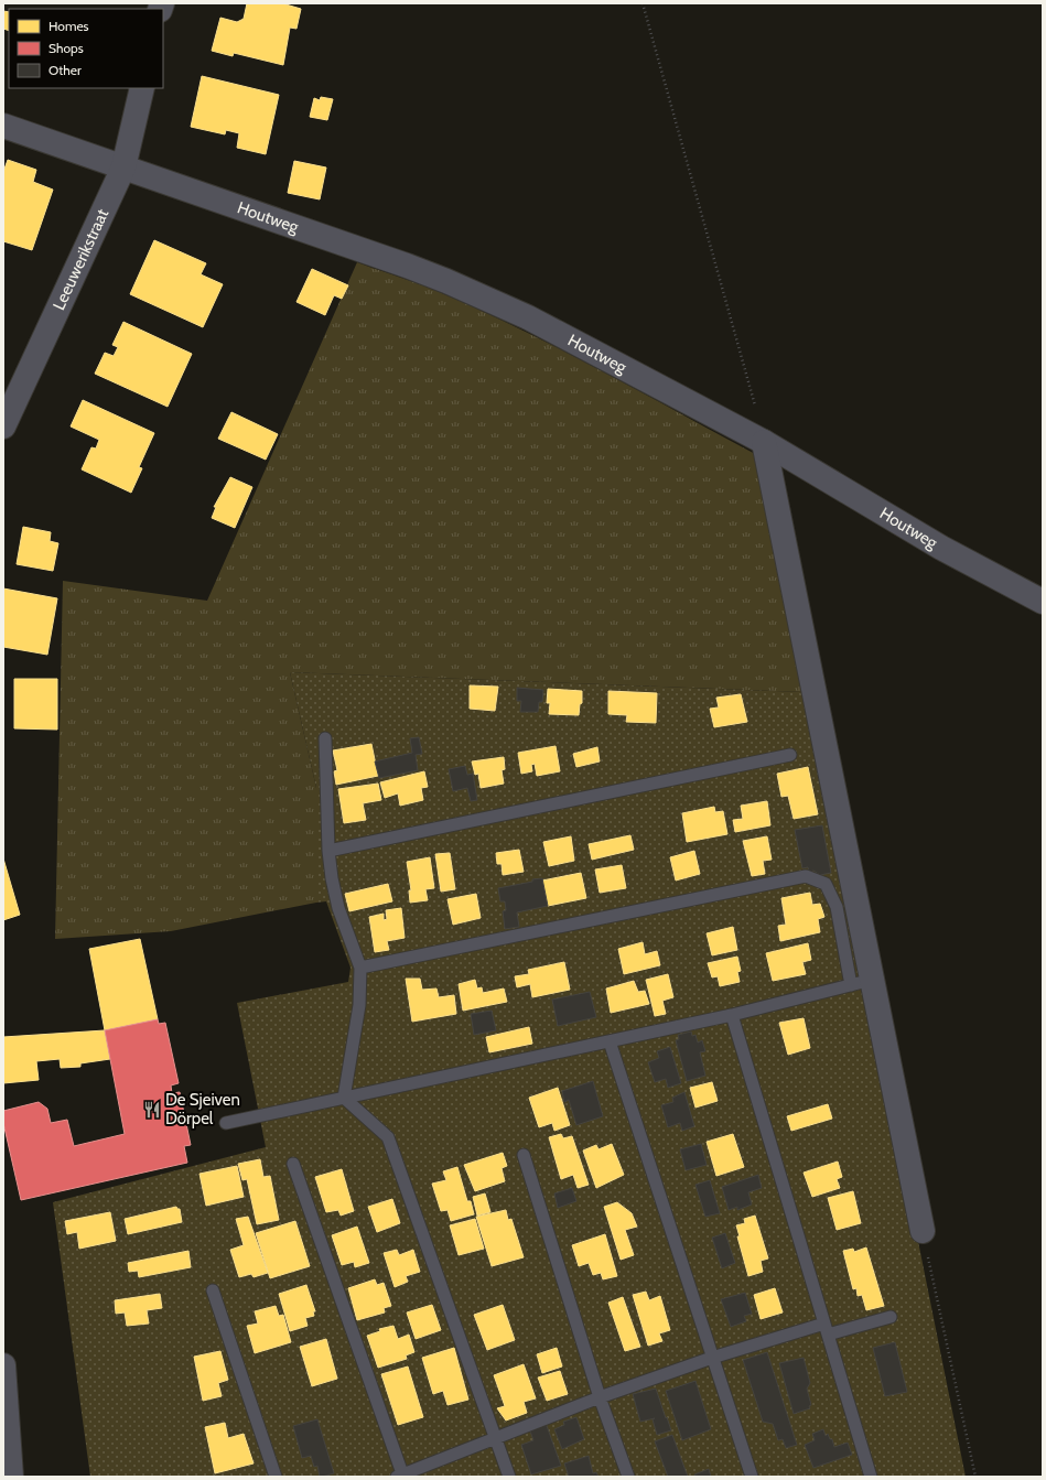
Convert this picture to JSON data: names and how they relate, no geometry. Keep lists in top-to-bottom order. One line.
{"streets":{"street":["Houtweg","Leeuwerikstraat"]},"crossings":[["Houtweg","Leeuwerikstraat"]],"places":{"restaurant":["De Sjeiven Dörpel"]},"legend":["Homes","Shops","Other"]}
